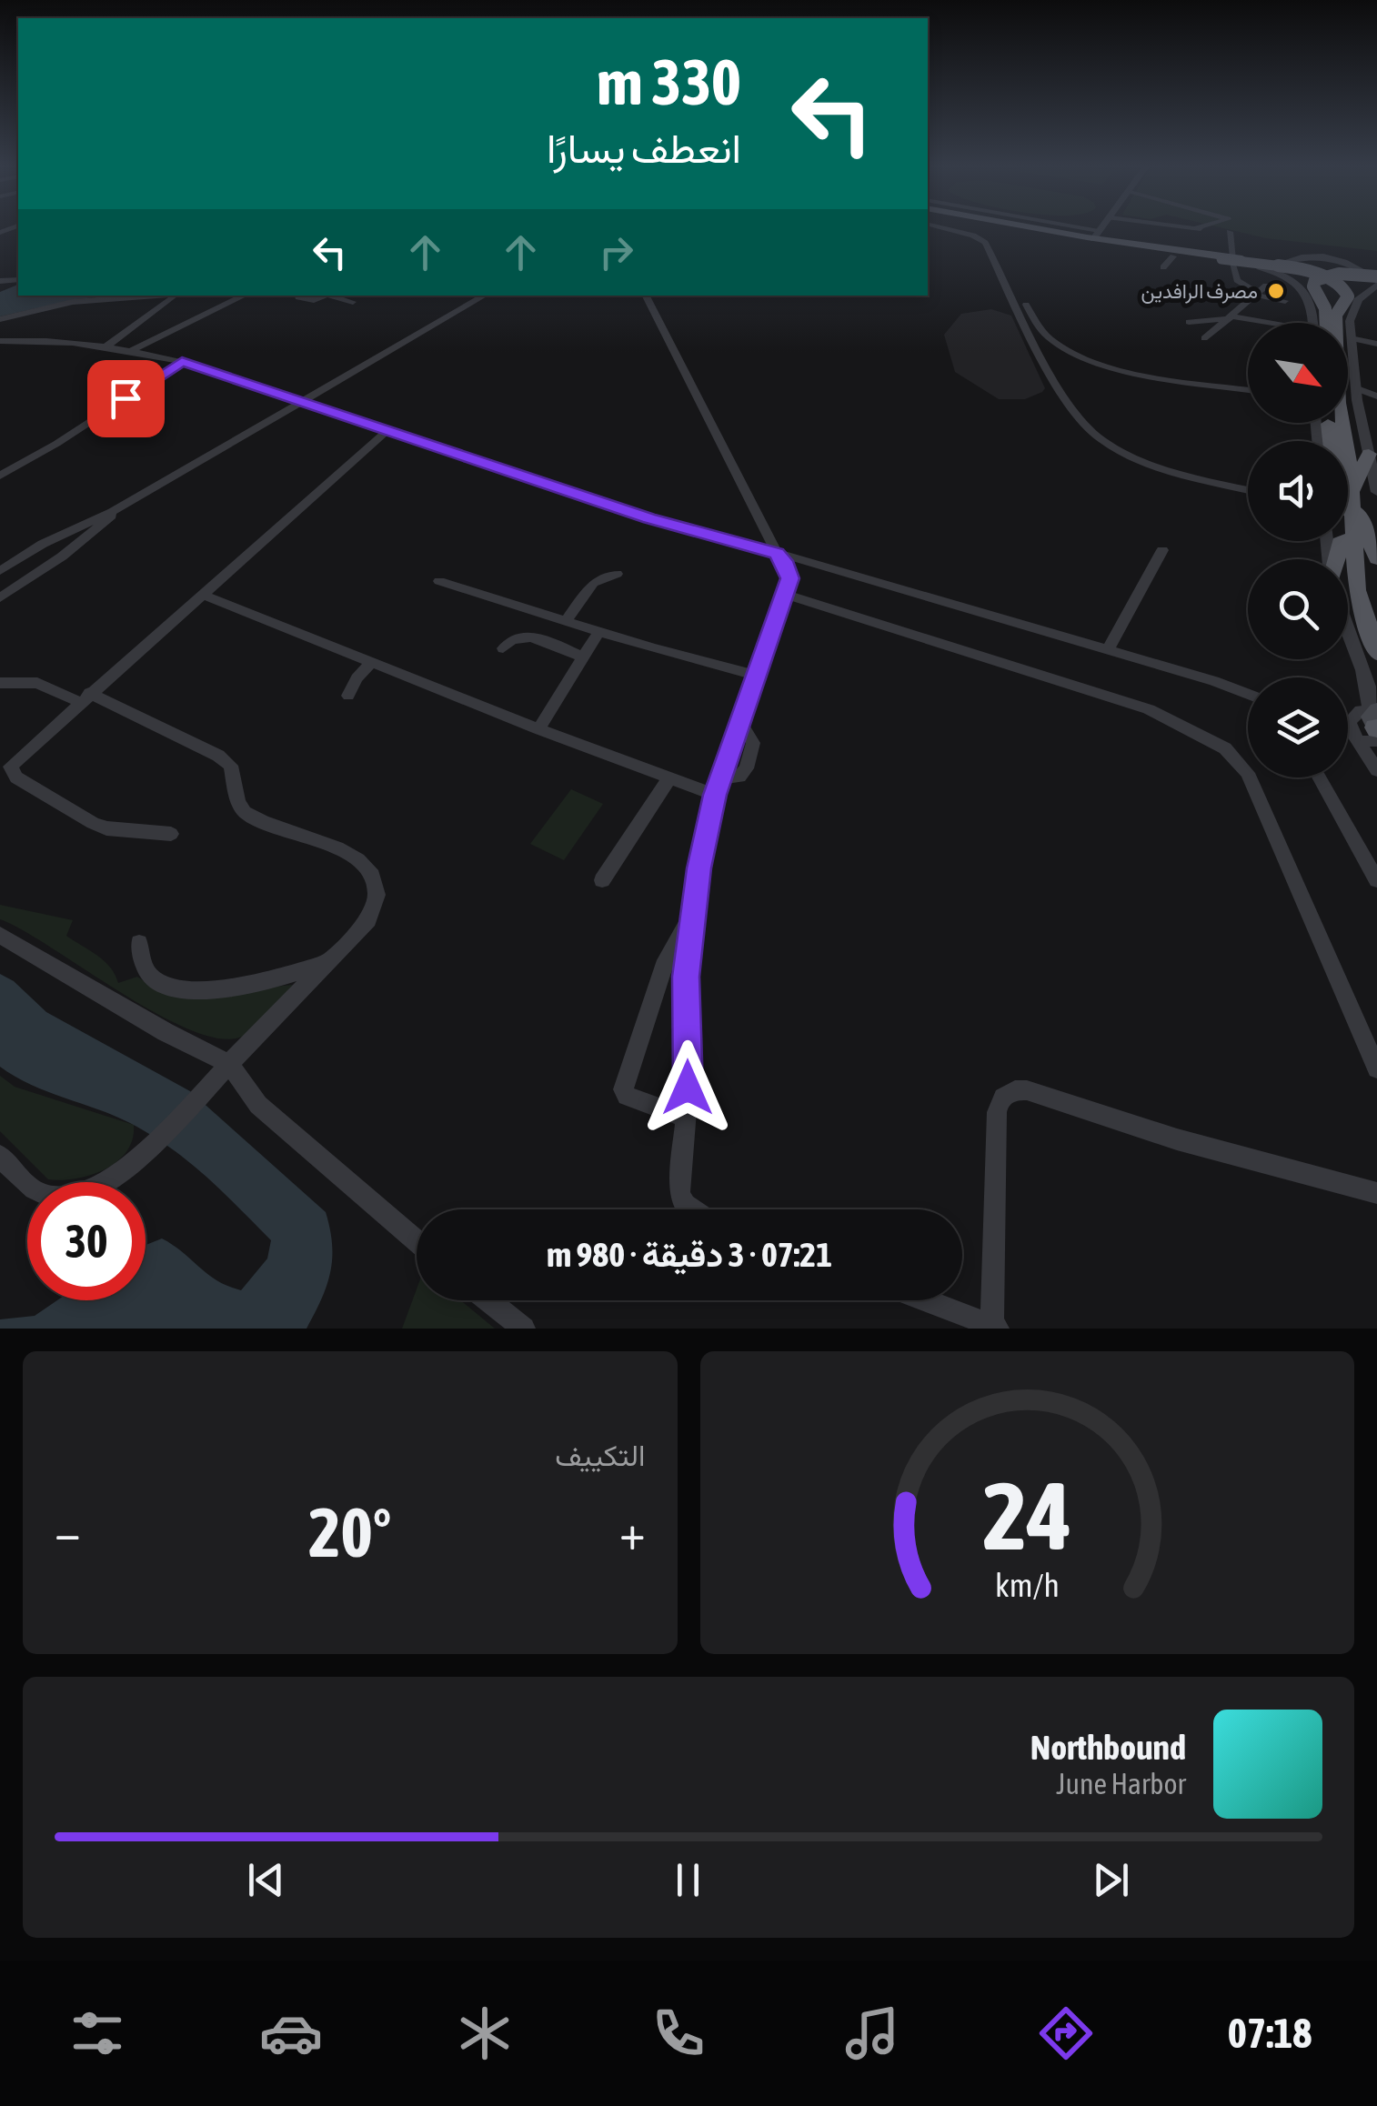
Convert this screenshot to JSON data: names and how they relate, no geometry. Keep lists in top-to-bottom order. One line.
{"places":["مصرف الرافدين"],"north":"bottom right","page":{"turn":["330 m","انعطف يسارًا"],"limit":"30","trip":"07:21 · 3 دقيقة · 980 m","tile":"التكييف","heat":["−","20°","+"],"song":["Northbound","June Harbor"],"tabs":"07:18","gauge":["24","km/h"]}}
